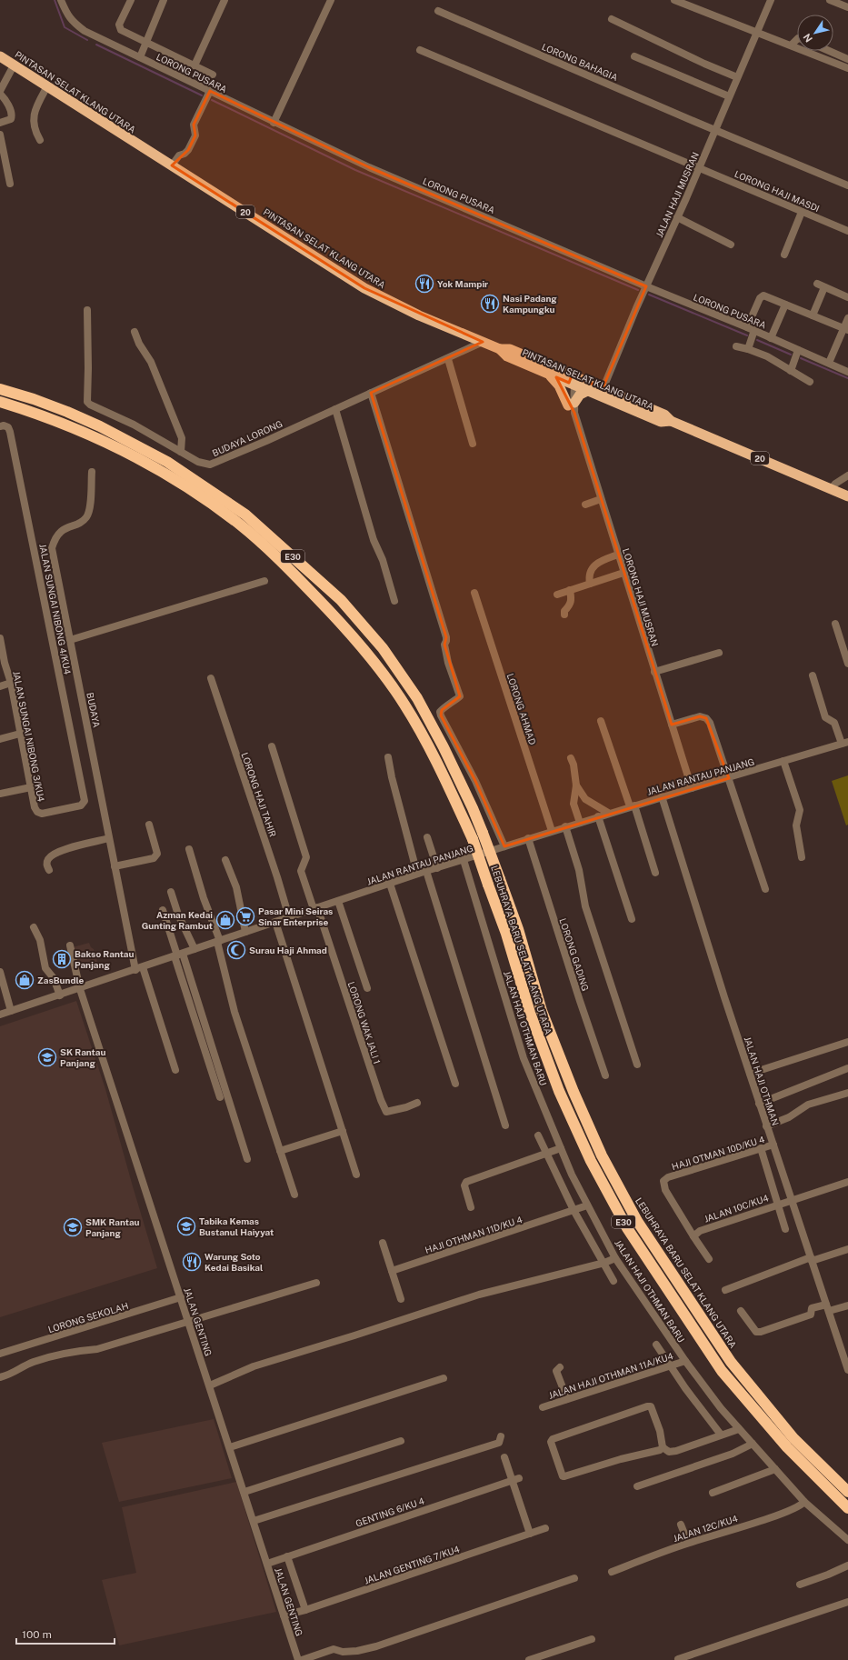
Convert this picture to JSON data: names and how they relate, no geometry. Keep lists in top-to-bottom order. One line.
{"streets":{"highway":["PINTASAN SELAT KLANG UTARA","20","E30","LEBUHRAYA BARU SELAT KLANG UTARA"],"street":["LORONG BAHAGIA","LORONG PUSARA","LORONG HAJI MASDI","JALAN HAJI MUSRAN","BUDAYA LORONG","LORONG HAJI MUSRAN","JALAN SUNGAI NIBONG 4/KU4","LORONG AHMAD","BUDAYA","JALAN SUNGAI NIBONG 3/KU4","JALAN RANTAU PANJANG","LORONG HAJI TAHIR","LORONG GADING","LORONG WAK JALI 1","JALAN HAJI OTHMAN BARU","JALAN HAJI OTHMAN","HAJI OTMAN 10D/KU 4","JALAN 10C/KU4","HAJI OTHMAN 11D/KU 4","LORONG SEKOLAH","JALAN GENTING","JALAN HAJI OTHMAN 11A/KU4","GENTING 6/KU 4","JALAN 12C/KU4","JALAN GENTING 7/KU4"]},"crossings":[["LORONG BAHAGIA","JALAN HAJI MUSRAN"],["LORONG PUSARA","JALAN HAJI MUSRAN"],["PINTASAN SELAT KLANG UTARA","JALAN HAJI MUSRAN"],["PINTASAN SELAT KLANG UTARA","BUDAYA LORONG"],["PINTASAN SELAT KLANG UTARA","LORONG HAJI MUSRAN"],["LORONG HAJI MASDI","JALAN HAJI MUSRAN"],["LORONG HAJI MUSRAN","JALAN RANTAU PANJANG"],["JALAN SUNGAI NIBONG 4/KU4","JALAN SUNGAI NIBONG 3/KU4"],["LORONG AHMAD","JALAN RANTAU PANJANG"],["BUDAYA","JALAN RANTAU PANJANG"],["JALAN RANTAU PANJANG","LORONG HAJI TAHIR"],["JALAN RANTAU PANJANG","LORONG GADING"],["JALAN RANTAU PANJANG","LORONG WAK JALI 1"],["JALAN RANTAU PANJANG","JALAN HAJI OTHMAN BARU"],["JALAN RANTAU PANJANG","JALAN HAJI OTHMAN"],["JALAN RANTAU PANJANG","JALAN GENTING"],["JALAN HAJI OTHMAN BARU","HAJI OTHMAN 11D/KU 4"],["JALAN HAJI OTHMAN BARU","JALAN HAJI OTHMAN 11A/KU4"],["JALAN HAJI OTHMAN BARU","JALAN 12C/KU4"],["JALAN HAJI OTHMAN","HAJI OTMAN 10D/KU 4"],["JALAN HAJI OTHMAN","JALAN 10C/KU4"],["HAJI OTMAN 10D/KU 4","JALAN 10C/KU4"],["LORONG SEKOLAH","JALAN GENTING"],["JALAN GENTING","GENTING 6/KU 4"],["JALAN GENTING","JALAN GENTING 7/KU4"]],"places":{"restaurant":["Yok Mampir","Nasi Padang Kampungku","Warung Soto Kedai Basikal"],"supermarket":["Pasar Mini Seiras Sinar Enterprise"],"shop":["Azman Kedai Gunting Rambut","ZasBundle"],"mosque":["Surau Haji Ahmad"],"building":["Bakso Rantau Panjang"],"school or university":["SK Rantau Panjang","Tabika Kemas Bustanul Haiyyat","SMK Rantau Panjang"]},"scale_bar":"100 m","north":"bottom left"}
